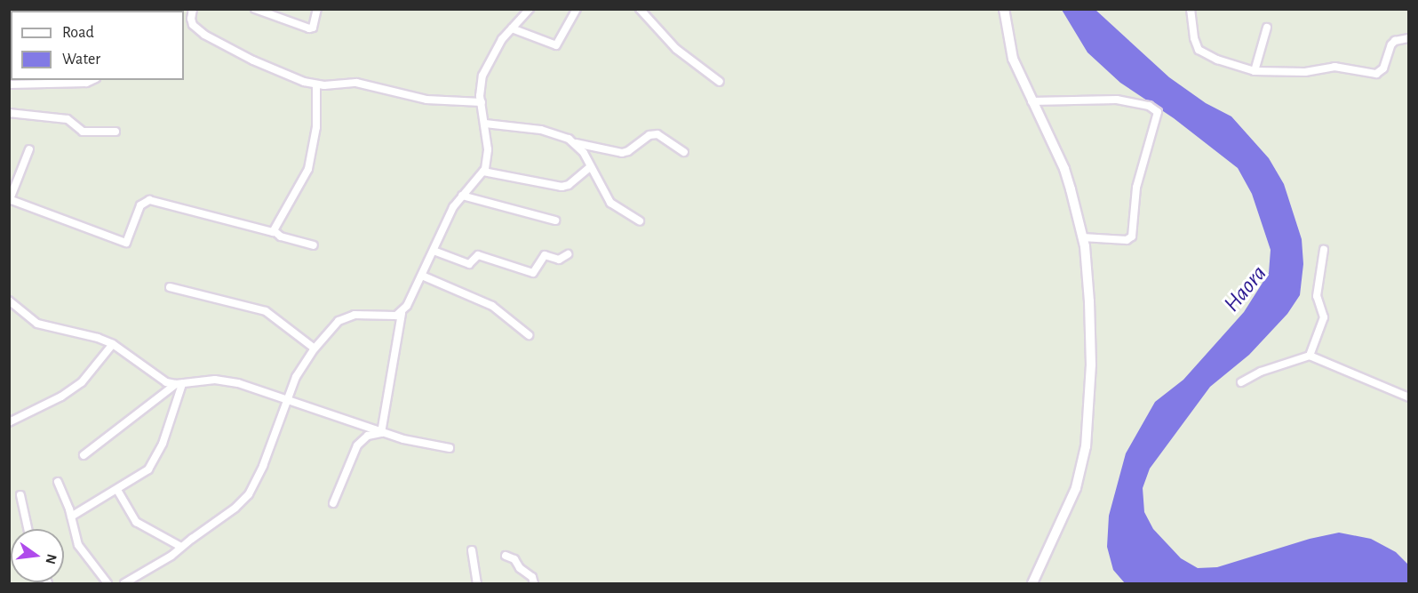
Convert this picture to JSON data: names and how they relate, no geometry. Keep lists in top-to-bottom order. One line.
{"water":["Haora"],"legend":["Road","Water"],"north":"right"}
